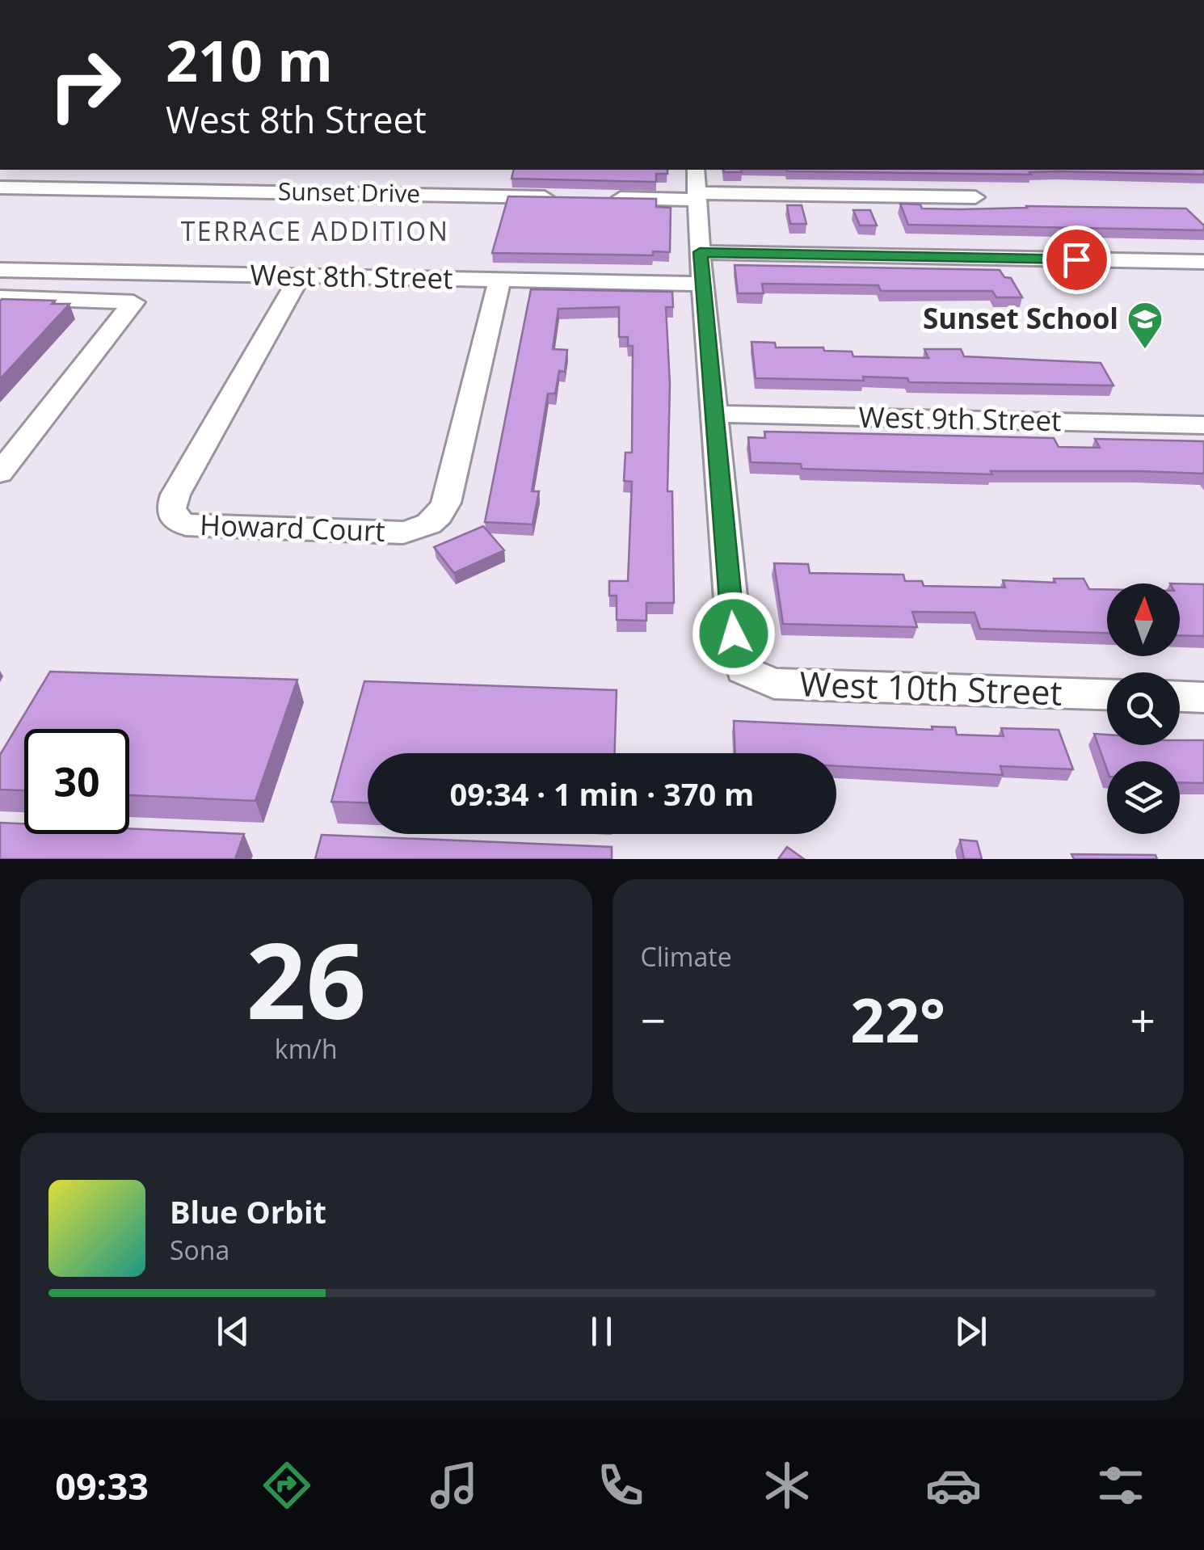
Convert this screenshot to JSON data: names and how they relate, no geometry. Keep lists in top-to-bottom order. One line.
{"streets":{"street":["Sunset Drive","West 8th Street","West 9th Street","Howard Court","West 10th Street"]},"crossings":[["West 8th Street","Howard Court"],["West 9th Street","West 10th Street"]],"districts":["TERRACE ADDITION"],"places":{"school or university":["Sunset School"]},"north":"top","page":{"turn":["210 m","West 8th Street"],"limit":"30","trip":"09:34 · 1 min · 370 m","tile":[["26","km/h"],"Climate"],"heat":["−","22°","+"],"song":["Blue Orbit","Sona"],"tabs":"09:33"}}
